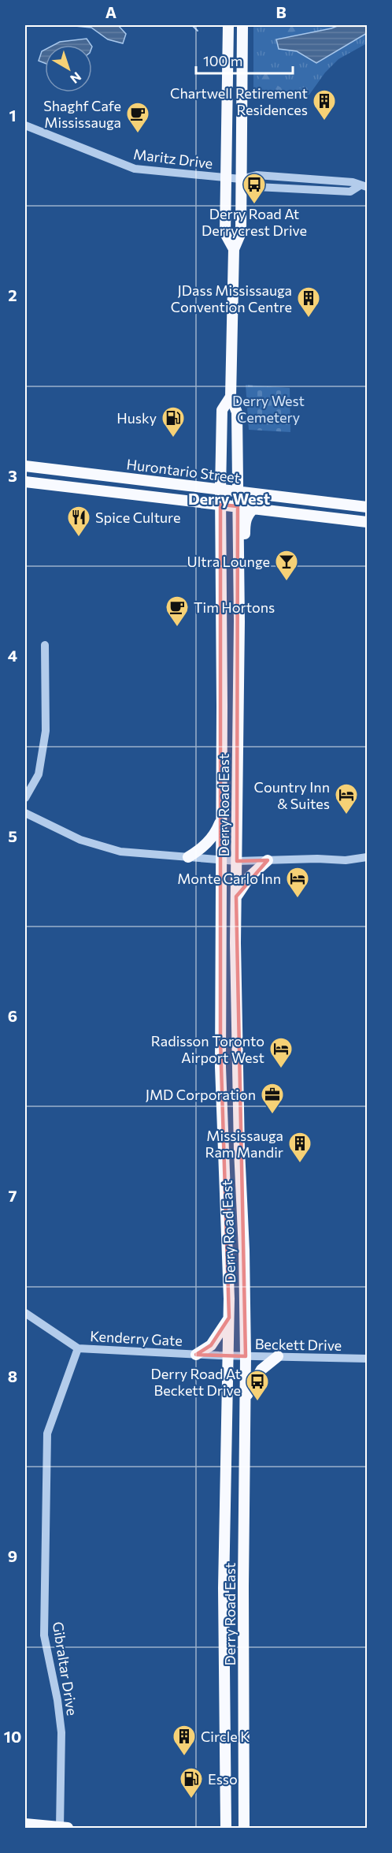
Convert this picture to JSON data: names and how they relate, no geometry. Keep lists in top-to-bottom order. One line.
{"streets":{"main road":["Hurontario Street","Derry Road East"],"street":["Maritz Drive","Kenderry Gate","Beckett Drive","Gibraltar Drive"]},"crossings":[["Hurontario Street","Derry Road East"],["Derry Road East","Kenderry Gate"],["Derry Road East","Beckett Drive"],["Kenderry Gate","Beckett Drive"],["Kenderry Gate","Gibraltar Drive"]],"districts":["Derry West"],"parks":["Derry West Cemetery"],"places":{"building":["Chartwell Retirement Residences","JDass Mississauga Convention Centre","Mississauga Ram Mandir","Circle K"],"cafe":["Shaghf Cafe Mississauga","Tim Hortons"],"bus stop":["Derry Road At Derrycrest Drive","Derry Road At Beckett Drive"],"fuel station":["Husky","Esso"],"restaurant":["Spice Culture"],"bar":["Ultra Lounge"],"hotel":["Country Inn & Suites","Monte Carlo Inn","Radisson Toronto Airport West"],"office":["JMD Corporation"]},"scale_bar":"100 m","north":"bottom right","grid":{"columns":["A","B"],"rows":["1","2","3","4","5","6","7","8","9","10"]}}
